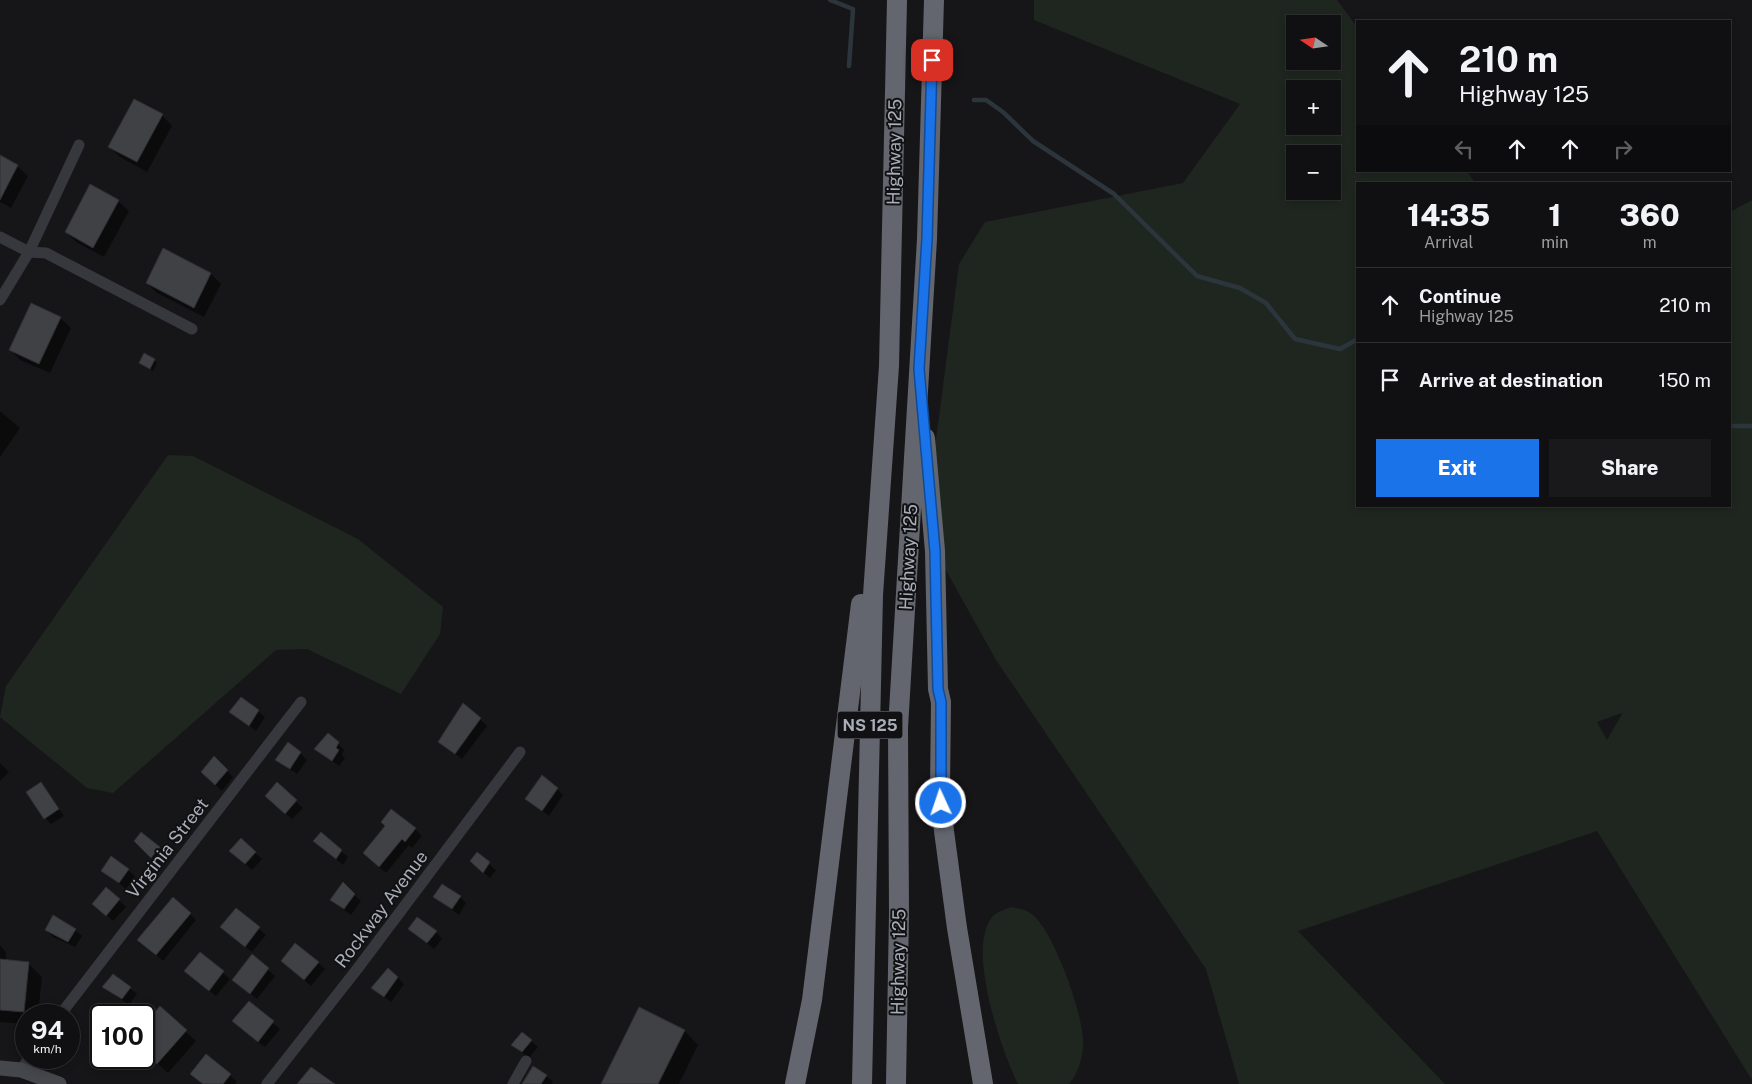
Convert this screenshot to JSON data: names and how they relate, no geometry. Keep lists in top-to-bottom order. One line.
{"streets":{"highway":["Highway 125","NS 125"],"street":["Virginia Street","Rockway Avenue"]},"north":"left","page":{"map_buttons":["+","−"],"turn":["210 m","Highway 125"],"eta":["14:35","Arrival","1","min","360","m"],"list":[{"name":"Continue","note":"Highway 125","value":"210 m"},{"name":"Arrive at destination","value":"150 m"}],"buttons":["Exit","Share"],"speed":"94 km/h","limit":"100"}}
